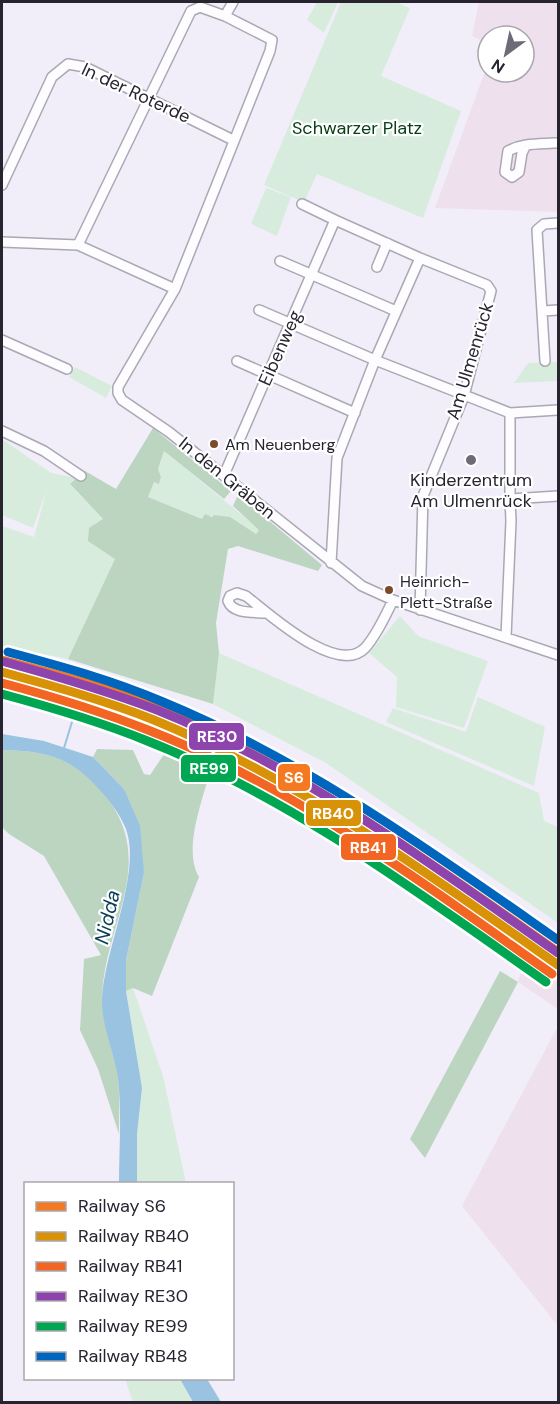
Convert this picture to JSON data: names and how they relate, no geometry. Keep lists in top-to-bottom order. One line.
{"streets":{"street":["In der Roterde","Eibenweg","Am Ulmenrück","In den Gräben"]},"crossings":[["Eibenweg","In den Gräben"],["Am Ulmenrück","In den Gräben"]],"water":["Nidda"],"parks":["Schwarzer Platz"],"places":["Am Neuenberg","Kinderzentrum Am Ulmenrück","Heinrich- Plett-Straße"],"lines":["rail line RB48","rail line S6","rail line RE30","rail line RB40","rail line RB41","rail line RE99"],"legend":["Railway S6","Railway RB40","Railway RB41","Railway RE30","Railway RE99","Railway RB48"],"north":"bottom left"}
